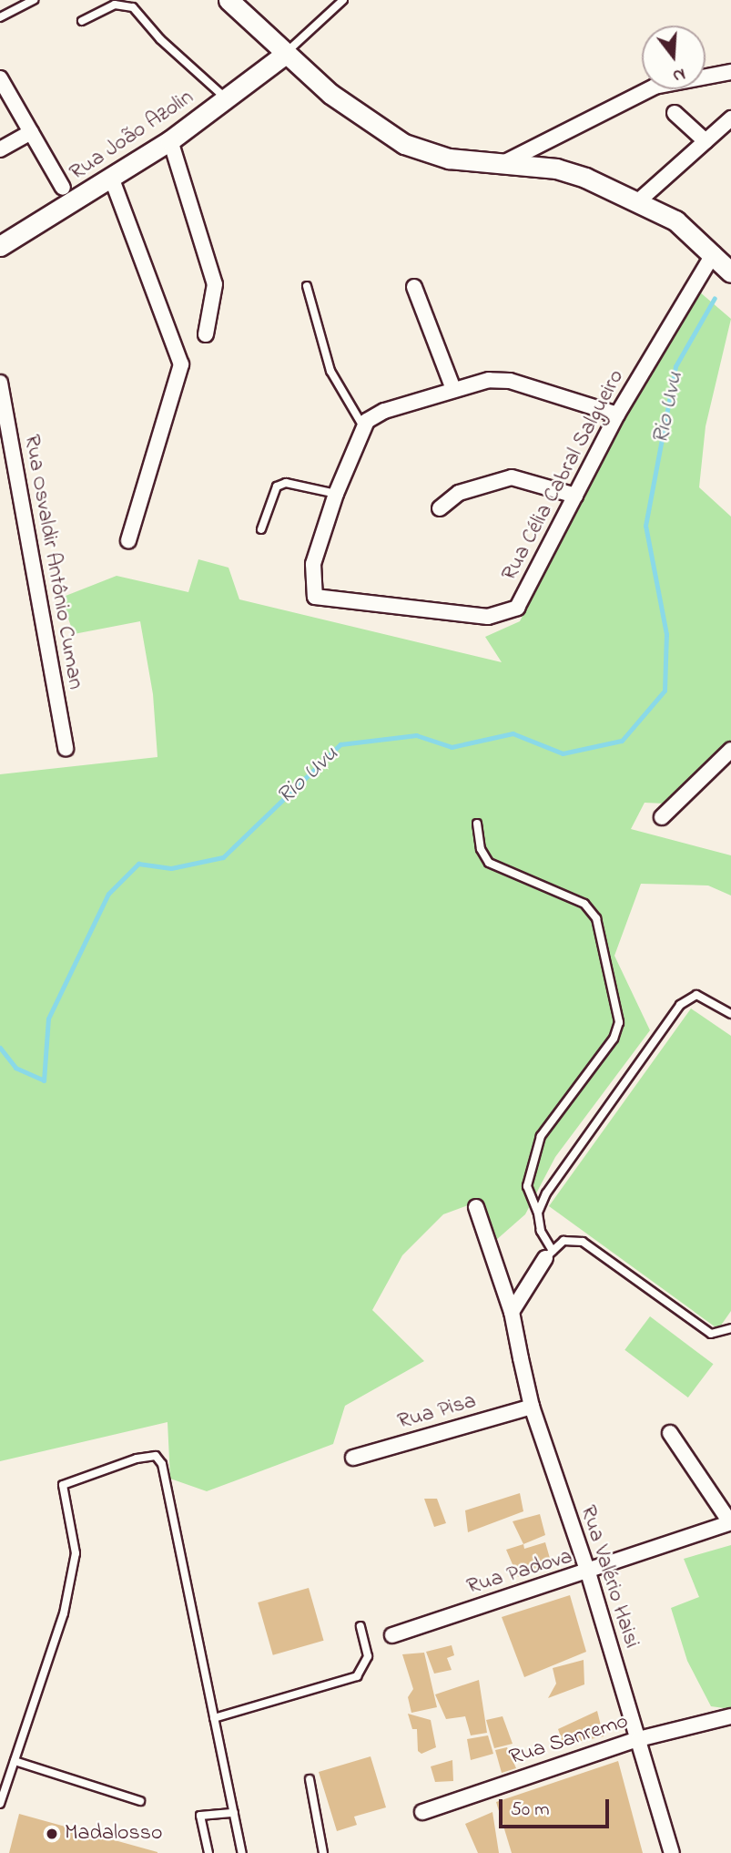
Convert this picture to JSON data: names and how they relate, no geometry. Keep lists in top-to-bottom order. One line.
{"streets":{"main road":["Rua João Azolin"],"street":["Rua Célia Cabral Salgueiro","Rua Osvaldir Antônio Cuman","Rua Pisa","Rua Padova","Rua Valério Haisi","Rua Sanremo"]},"crossings":[["Rua Pisa","Rua Valério Haisi"],["Rua Padova","Rua Valério Haisi"],["Rua Valério Haisi","Rua Sanremo"]],"water":["Rio Uvu"],"places":["Madalosso"],"scale_bar":"50 m","north":"bottom"}
